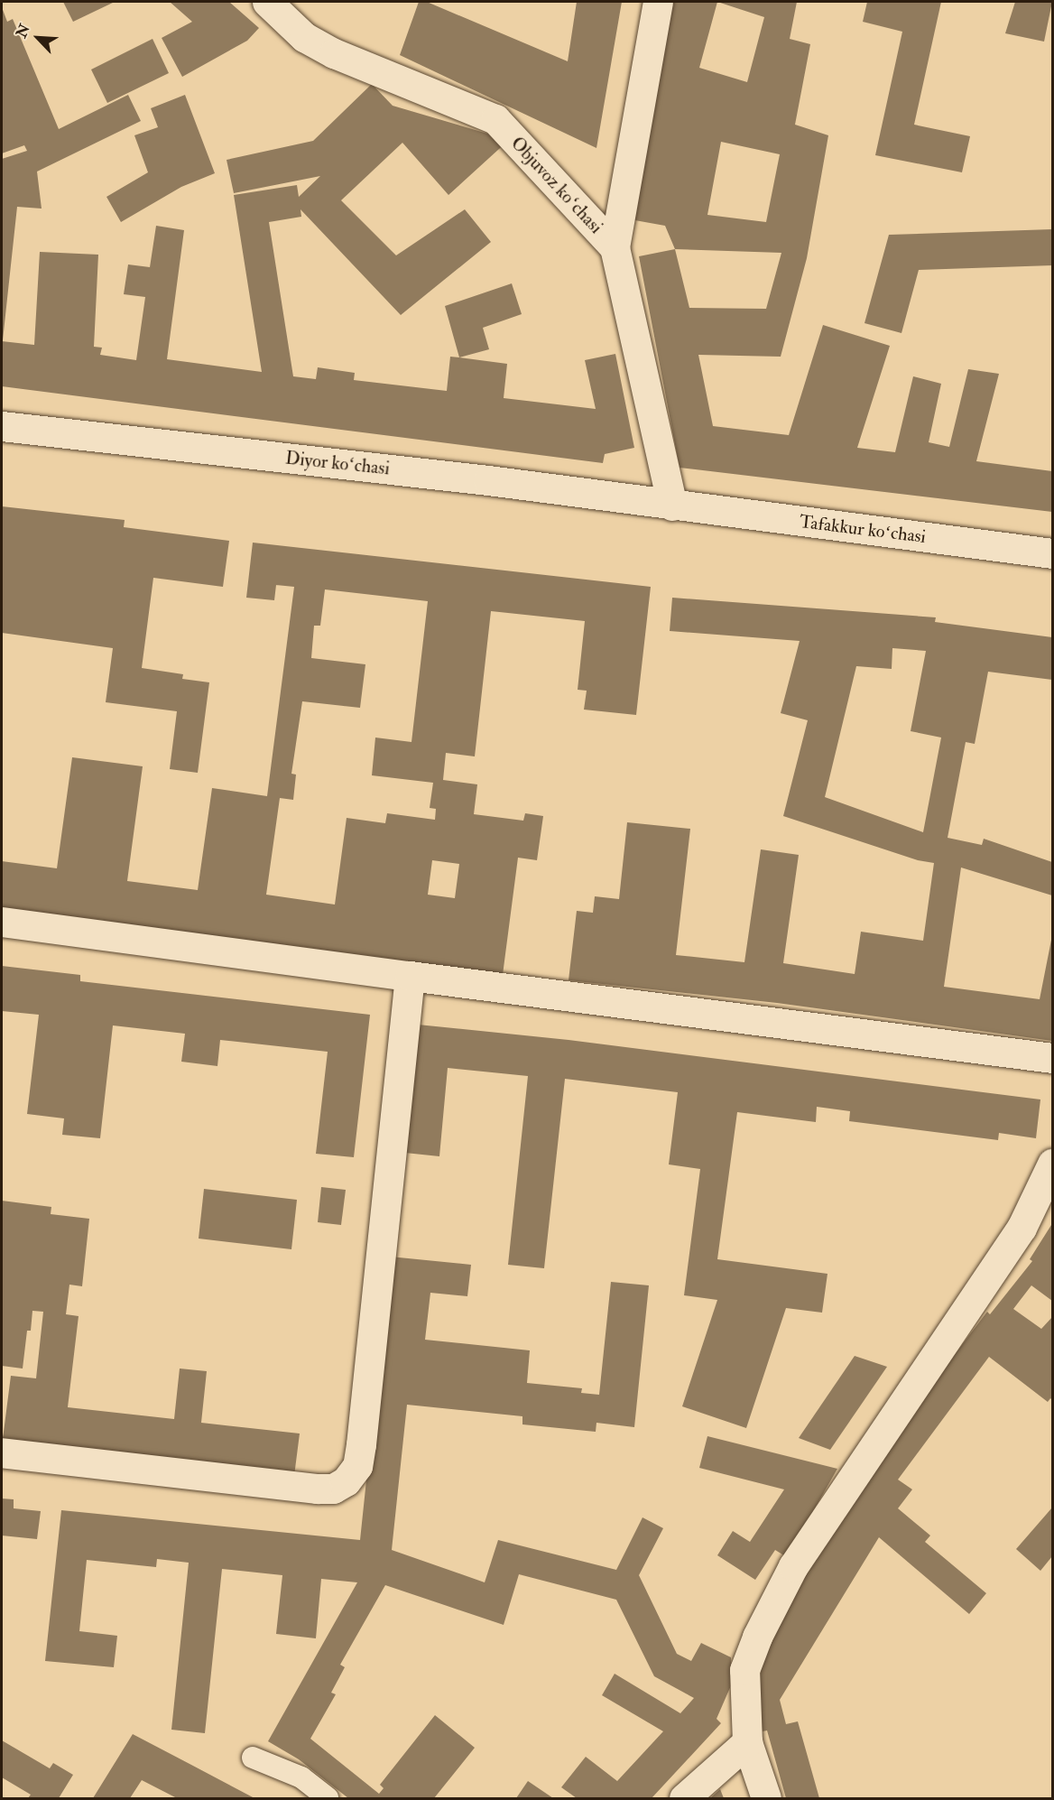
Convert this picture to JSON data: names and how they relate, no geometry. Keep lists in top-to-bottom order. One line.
{"streets":{"street":["Objuvoz koʻchasi","Diyor koʻchasi","Tafakkur koʻchasi"]},"crossings":[["Objuvoz koʻchasi","Diyor koʻchasi"],["Objuvoz koʻchasi","Tafakkur koʻchasi"],["Diyor koʻchasi","Tafakkur koʻchasi"]],"north":"top left"}
